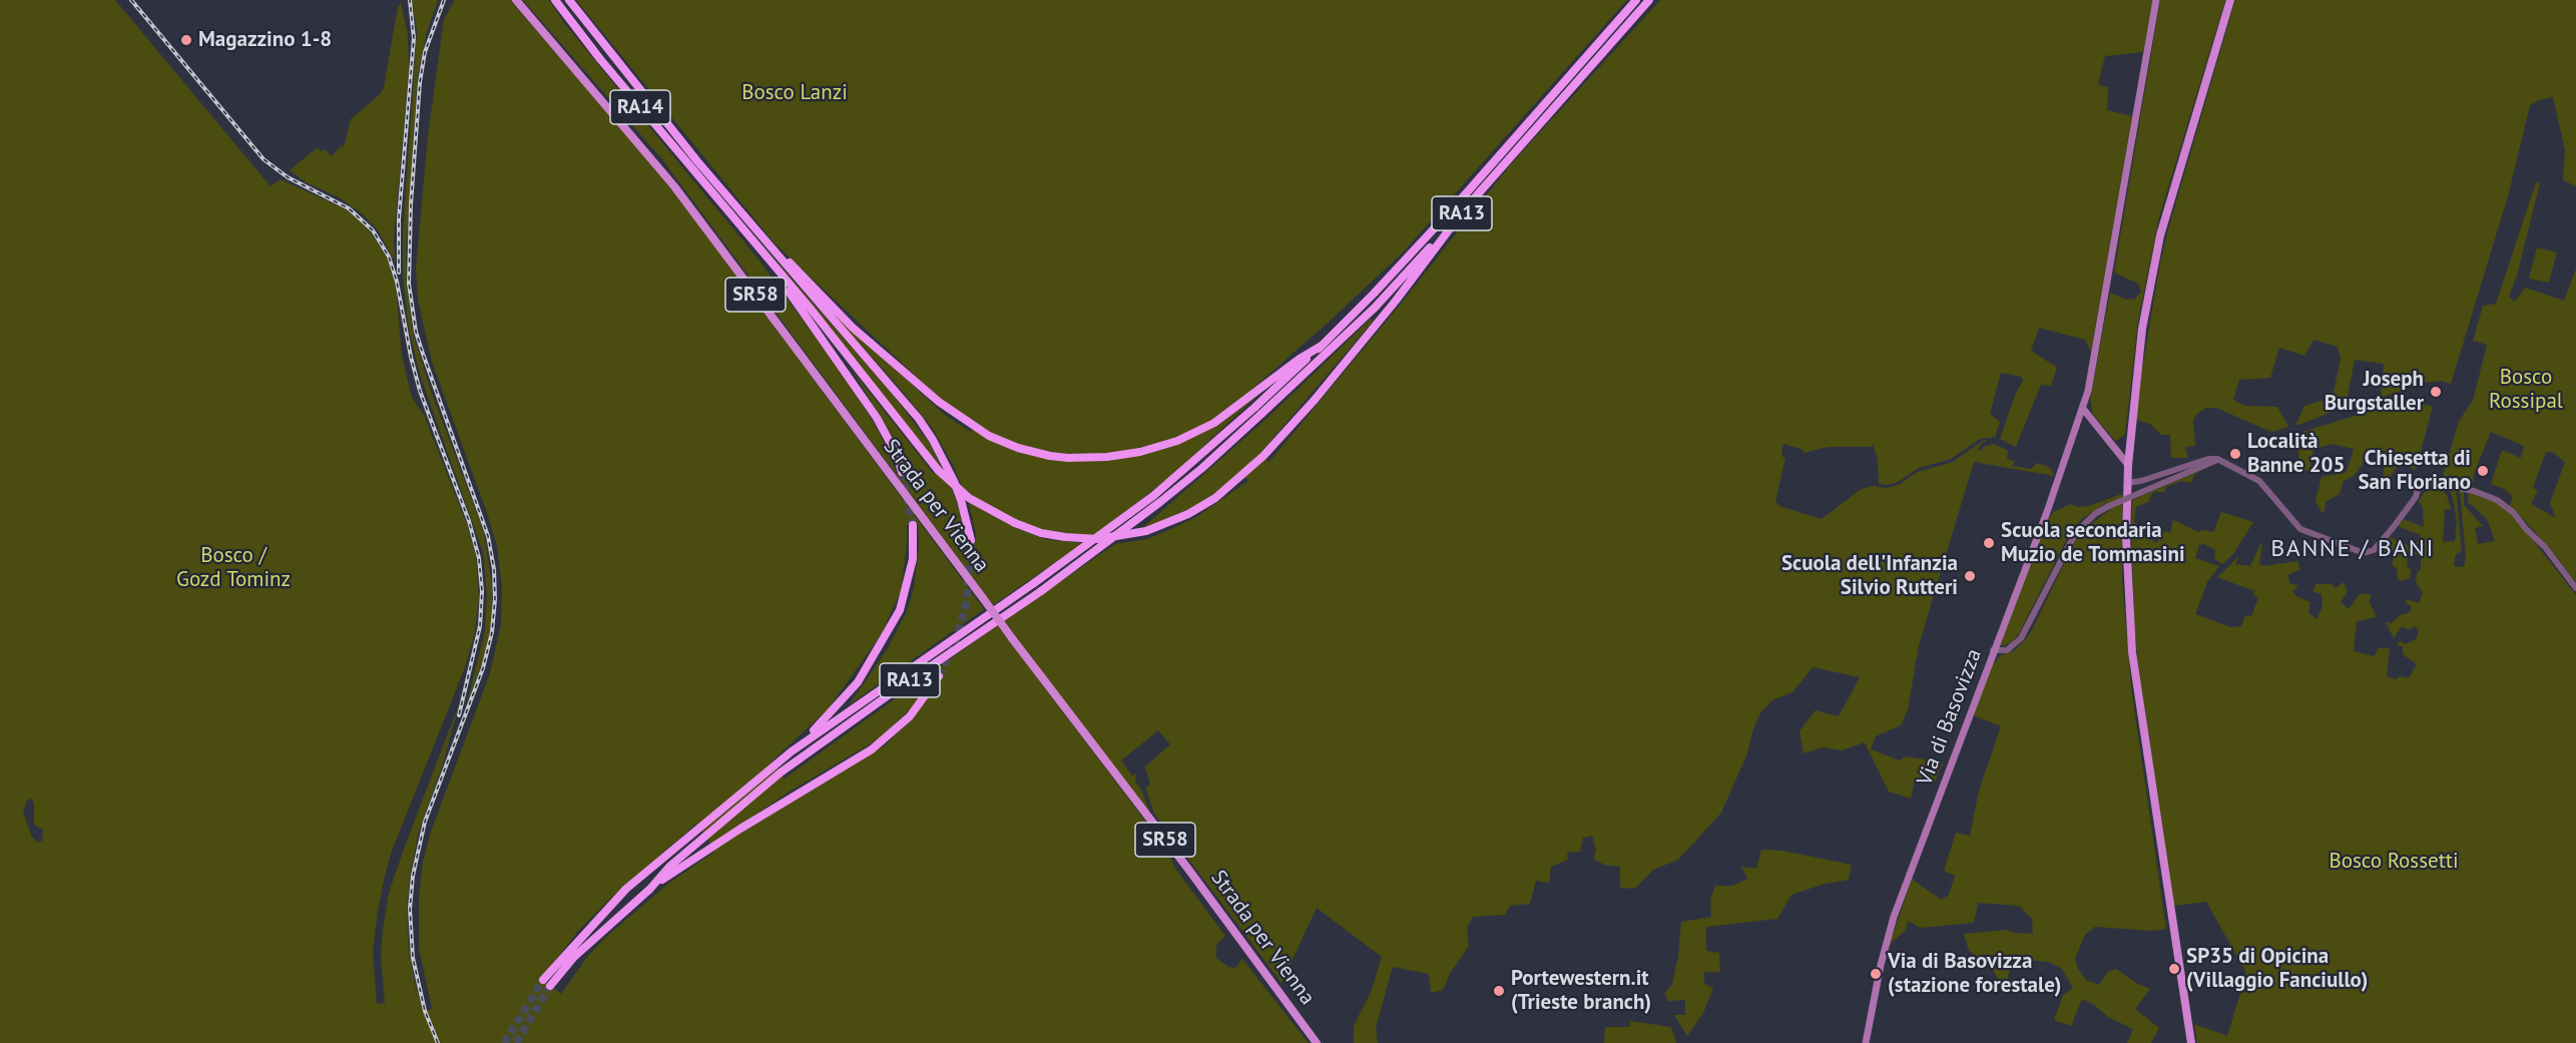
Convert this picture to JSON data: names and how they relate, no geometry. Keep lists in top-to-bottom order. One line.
{"streets":{"highway":["RA14","RA13"],"main road":["SR58","Strada per Vienna","Via di Basovizza"]},"districts":["BANNE / BANI"],"parks":["Bosco Lanzi","Bosco Rossipal","Bosco / Gozd Tominz","Bosco Rossetti"],"places":["Magazzino 1-8","Joseph Burgstaller","Località Banne 205","Chiesetta di San Floriano","Scuola secondaria Muzio de Tommasini","Scuola dell'Infanzia Silvio Rutteri","SP35 di Opicina (Villaggio Fanciullo)","Via di Basovizza (stazione forestale)","Portewestern.it (Trieste branch)"]}
